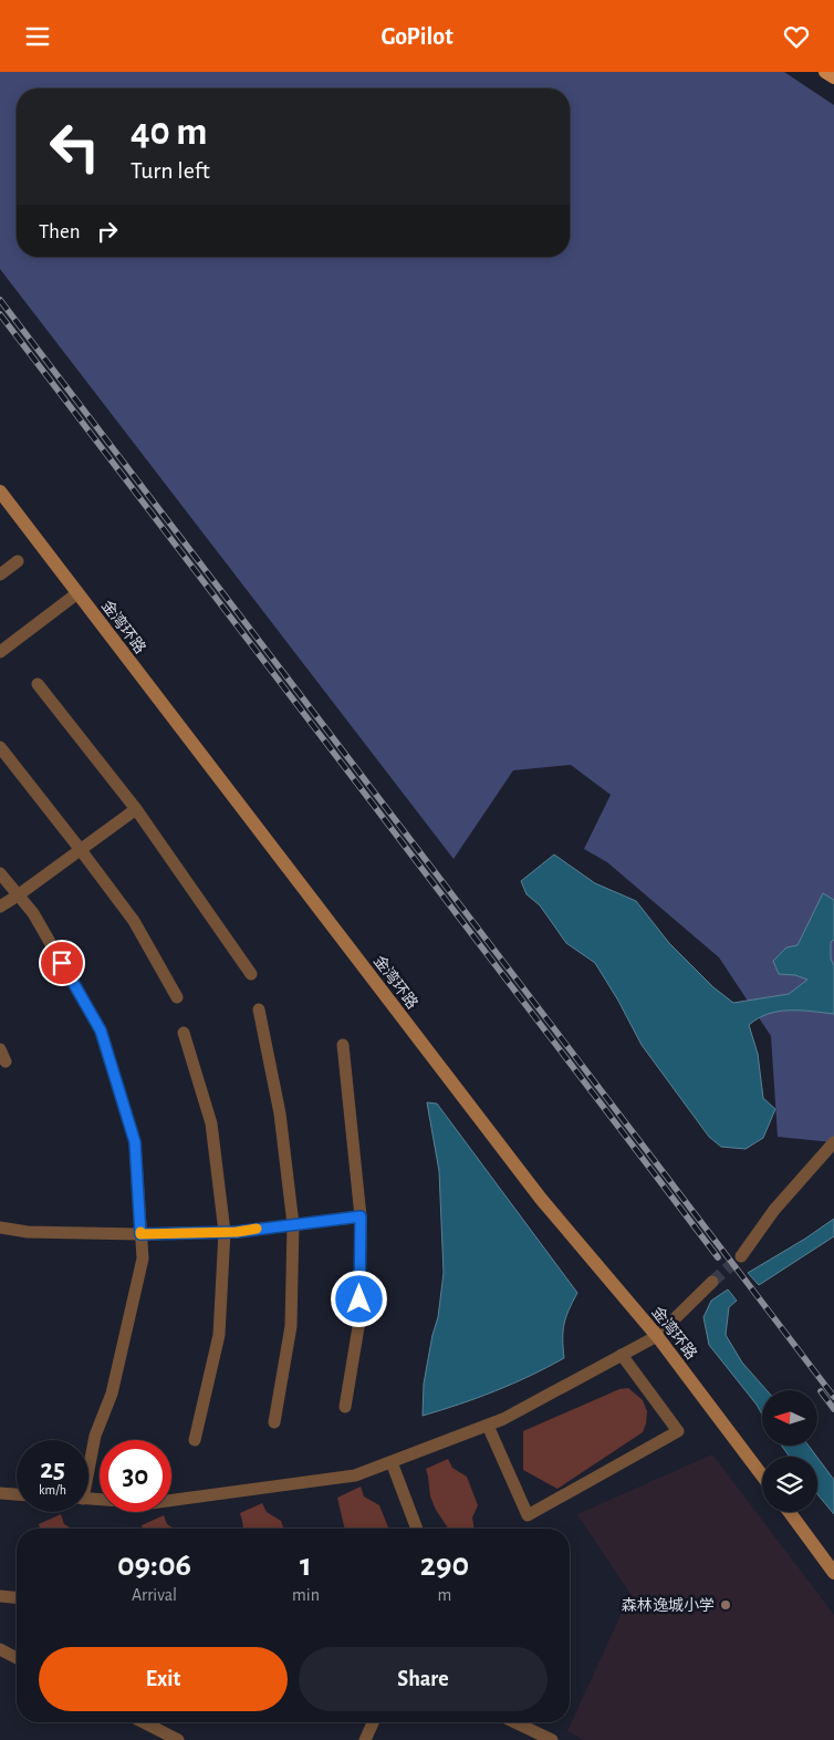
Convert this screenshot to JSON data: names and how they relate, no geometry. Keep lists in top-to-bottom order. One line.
{"streets":{"main road":["金湾环路"]},"places":["森林逸城小学"],"north":"left","page":{"header":"GoPilot","turn":["40 m","Turn left"],"then":"Then","speed":"25 km/h","limit":"30","eta":["09:06","Arrival","1","min","290","m"],"buttons":["Exit","Share"]}}
